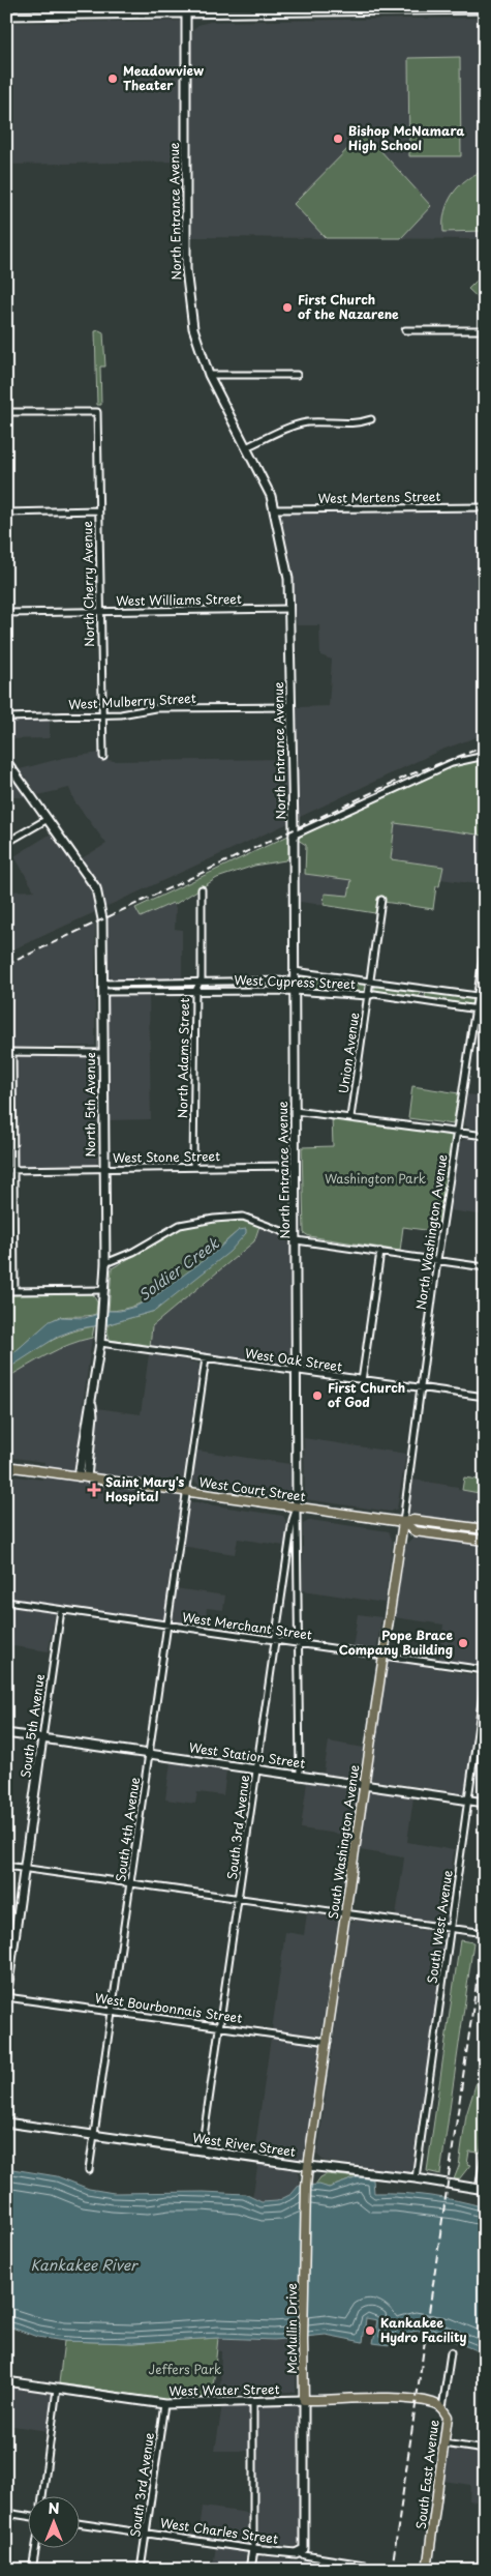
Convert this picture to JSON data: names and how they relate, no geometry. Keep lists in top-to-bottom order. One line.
{"streets":{"main road":["North Entrance Avenue","North 5th Avenue","West Court Street","South 5th Avenue","West Station Street","South Washington Avenue","West River Street","McMullin Drive","West Water Street","South East Avenue","West Charles Street"],"street":["West Mertens Street","North Cherry Avenue","West Williams Street","West Mulberry Street","West Cypress Street","Union Avenue","North Adams Street","West Stone Street","North Washington Avenue","West Oak Street","West Merchant Street","South 3rd Avenue","South 4th Avenue","South West Avenue","West Bourbonnais Street"]},"crossings":[["North Entrance Avenue","West Mertens Street"],["North Entrance Avenue","West Williams Street"],["North Entrance Avenue","West Mulberry Street"],["North Entrance Avenue","West Cypress Street"],["North Entrance Avenue","West Stone Street"],["North Entrance Avenue","West Oak Street"],["North Entrance Avenue","West Court Street"],["North Entrance Avenue","South 3rd Avenue"],["North Cherry Avenue","West Williams Street"],["North Cherry Avenue","West Mulberry Street"],["West Cypress Street","Union Avenue"],["West Cypress Street","North Adams Street"],["West Cypress Street","North 5th Avenue"],["West Cypress Street","North Washington Avenue"],["North Adams Street","West Stone Street"],["North 5th Avenue","West Stone Street"],["North 5th Avenue","West Oak Street"],["North 5th Avenue","West Court Street"],["North Washington Avenue","West Oak Street"],["North Washington Avenue","West Court Street"],["North Washington Avenue","South Washington Avenue"],["West Oak Street","South 4th Avenue"],["West Court Street","South 3rd Avenue"],["West Court Street","South 4th Avenue"],["West Court Street","South Washington Avenue"],["West Merchant Street","South 5th Avenue"],["West Merchant Street","South 3rd Avenue"],["West Merchant Street","South 4th Avenue"],["West Merchant Street","South Washington Avenue"],["South 5th Avenue","West Station Street"],["South 5th Avenue","West Bourbonnais Street"],["West Station Street","South 3rd Avenue"],["West Station Street","South 4th Avenue"],["West Station Street","South Washington Avenue"],["West Station Street","South West Avenue"],["South 3rd Avenue","West Bourbonnais Street"],["South 3rd Avenue","West River Street"],["South 3rd Avenue","West Water Street"],["South 3rd Avenue","West Charles Street"],["South 4th Avenue","West Bourbonnais Street"],["South 4th Avenue","West River Street"],["South Washington Avenue","West Bourbonnais Street"],["South Washington Avenue","West River Street"],["South Washington Avenue","McMullin Drive"],["South West Avenue","West River Street"],["West River Street","McMullin Drive"],["McMullin Drive","West Water Street"],["McMullin Drive","West Charles Street"],["West Water Street","South East Avenue"]],"water":["Soldier Creek","Kankakee River"],"parks":["Washington Park","Jeffers Park"],"places":{"other":["Meadowview Theater","Bishop McNamara High School","First Church of the Nazarene","First Church of God","Pope Brace Company Building","Kankakee Hydro Facility"],"health":["Saint Mary's Hospital"]},"north":"top"}
